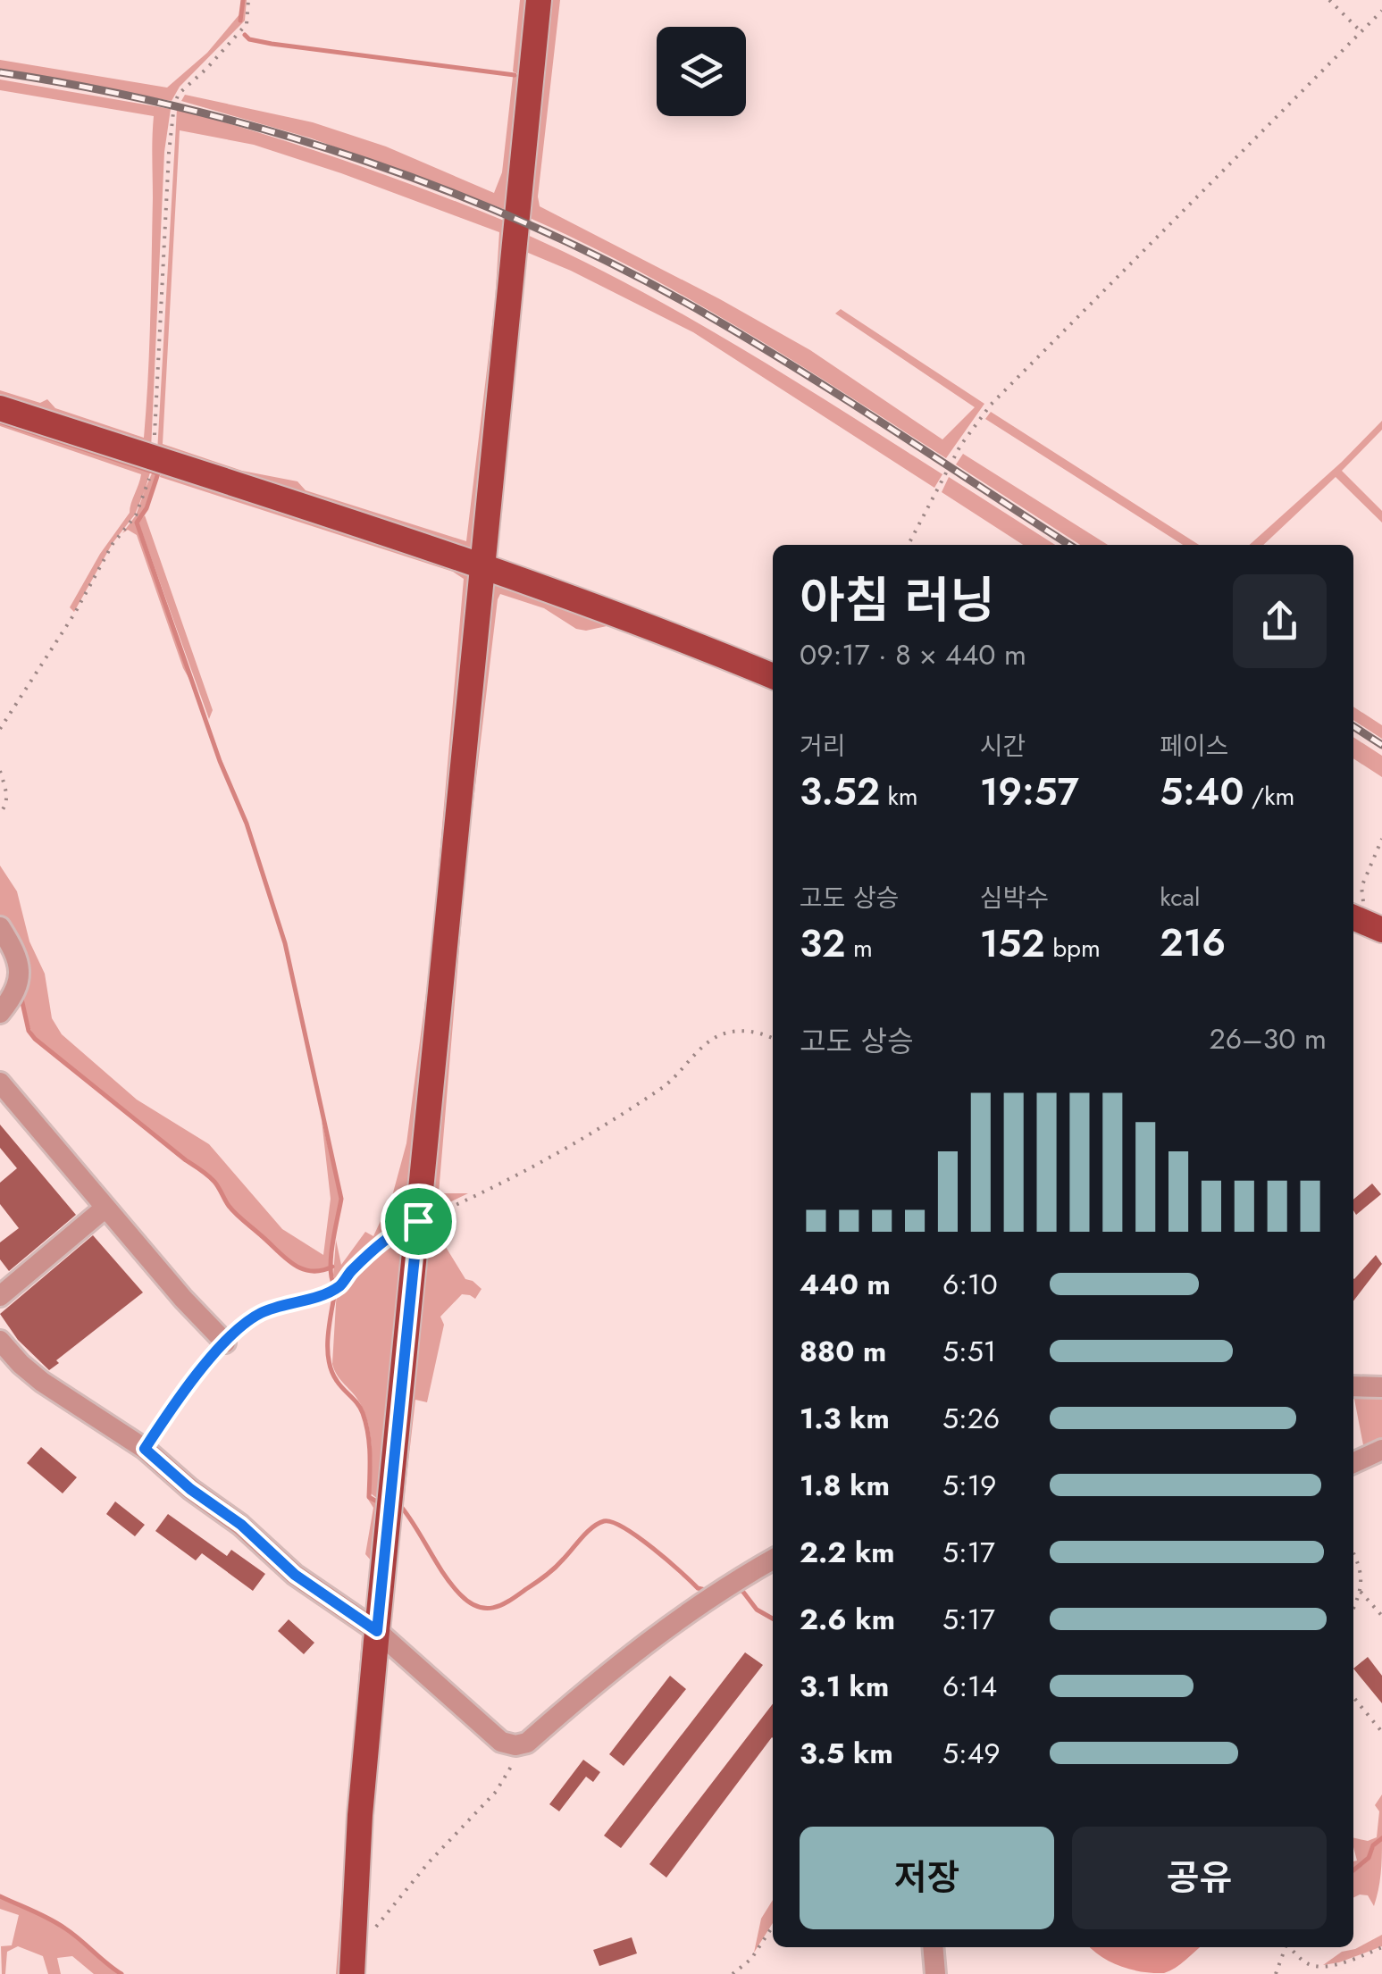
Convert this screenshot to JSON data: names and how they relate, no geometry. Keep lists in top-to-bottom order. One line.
{"page":{"heading":["아침 러닝","09:17 · 8 × 440 m"],"stats":[["거리","3.52 km"],["시간","19:57"],["페이스","5:40 /km"],["고도 상승","32 m"],["심박수","152 bpm"],["kcal","216"]],"chart":["고도 상승","26–30 m"],"list":[{"name":"440 m","note":"6:10"},{"name":"880 m","note":"5:51"},{"name":"1.3 km","note":"5:26"},{"name":"1.8 km","note":"5:19"},{"name":"2.2 km","note":"5:17"},{"name":"2.6 km","note":"5:17"},{"name":"3.1 km","note":"6:14"},{"name":"3.5 km","note":"5:49"}],"buttons":["저장","공유"]}}
